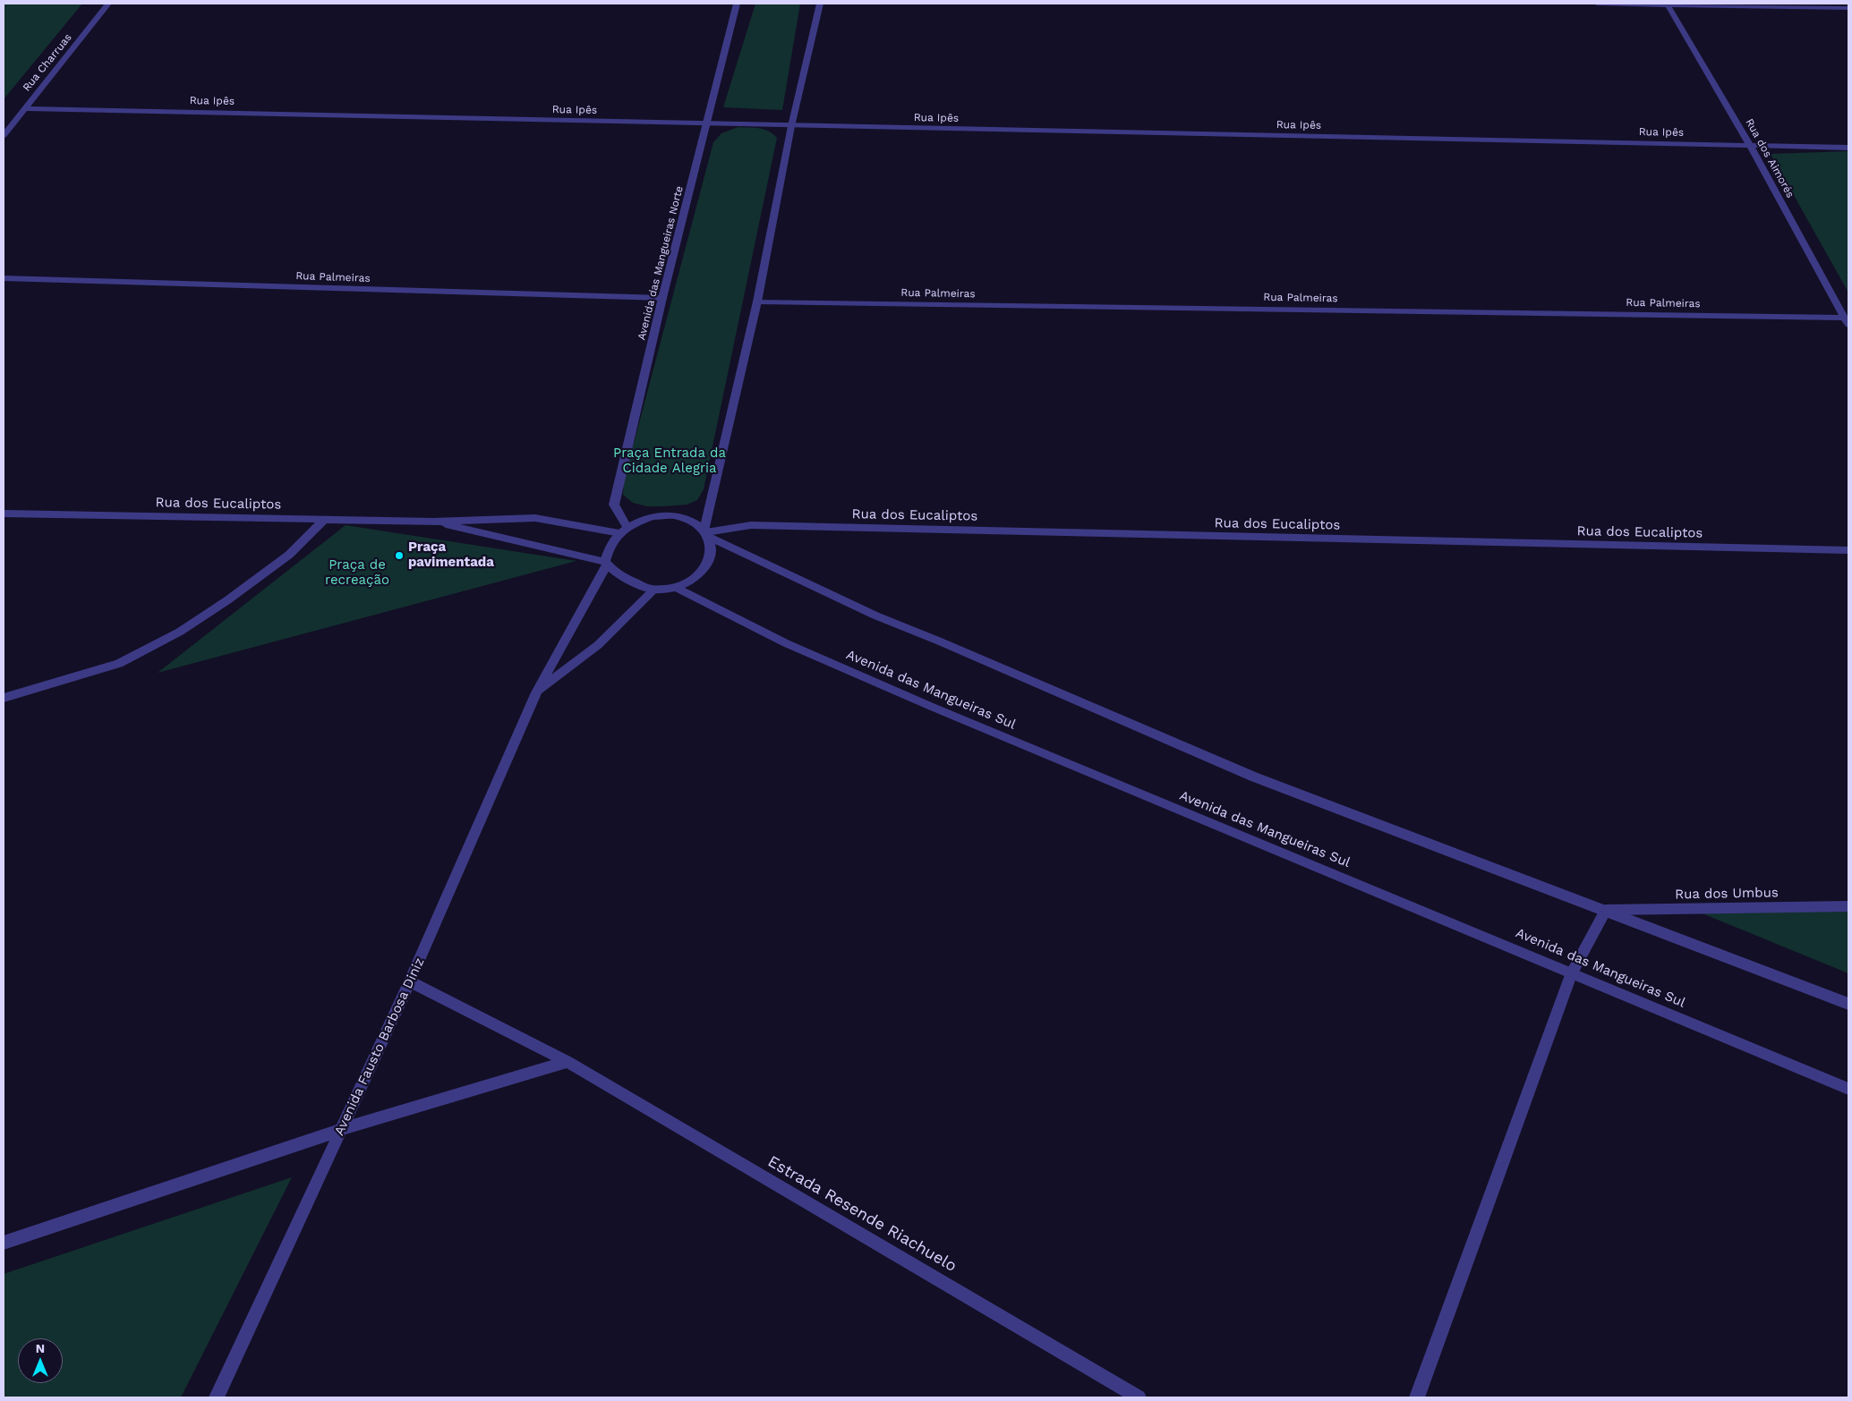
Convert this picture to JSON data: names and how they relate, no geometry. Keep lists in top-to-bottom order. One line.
{"streets":{"street":["Rua Charruas","Rua Ipês","Rua dos Aimorés","Avenida das Mangueiras Norte","Rua Palmeiras","Rua dos Eucaliptos","Avenida das Mangueiras Sul","Rua dos Umbus","Avenida Fausto Barbosa Diniz","Estrada Resende Riachuelo"]},"crossings":[["Rua Charruas","Rua Ipês"],["Rua Ipês","Rua dos Aimorés"],["Rua Ipês","Avenida das Mangueiras Norte"],["Rua dos Aimorés","Rua Palmeiras"],["Avenida das Mangueiras Norte","Rua Palmeiras"],["Avenida das Mangueiras Norte","Rua dos Eucaliptos"],["Avenida das Mangueiras Norte","Avenida das Mangueiras Sul"],["Avenida das Mangueiras Norte","Avenida Fausto Barbosa Diniz"],["Rua dos Eucaliptos","Avenida das Mangueiras Sul"],["Rua dos Eucaliptos","Avenida Fausto Barbosa Diniz"],["Avenida das Mangueiras Sul","Avenida Fausto Barbosa Diniz"],["Avenida Fausto Barbosa Diniz","Estrada Resende Riachuelo"]],"parks":["Praça Entrada da Cidade Alegria","Praça de recreação"],"places":["Praça pavimentada"],"north":"top"}
